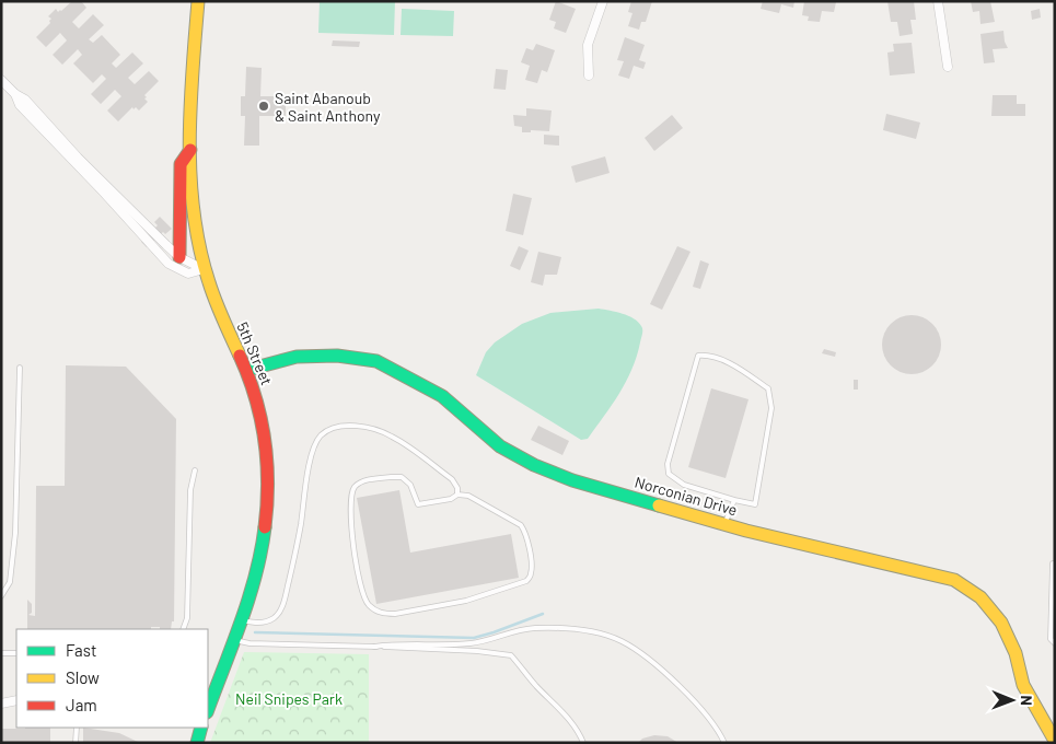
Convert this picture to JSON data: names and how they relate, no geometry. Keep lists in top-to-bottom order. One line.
{"streets":{"street":["5th Street","Norconian Drive"]},"crossings":[["5th Street","Norconian Drive"]],"parks":["Neil Snipes Park"],"places":["Saint Abanoub & Saint Anthony"],"legend":["Fast","Slow","Jam"],"north":"right"}
